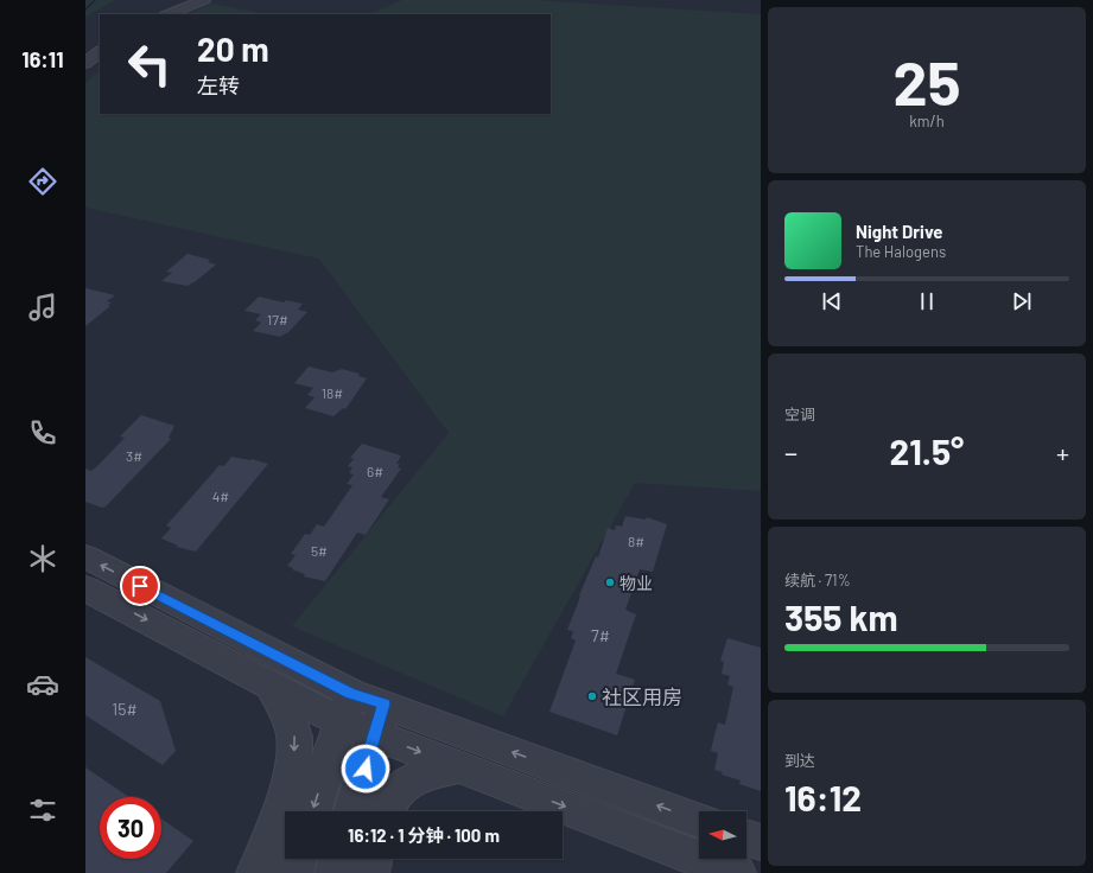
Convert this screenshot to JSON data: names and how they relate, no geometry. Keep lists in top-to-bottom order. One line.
{"places":["物业","社区用房"],"house_numbers":["17#","18#","3#","6#","4#","8#","5#","7#","15#"],"north":"left","page":{"tabs":"16:11","tile":[["25","km/h"],"空调",["续航 · 71%","355 km"],["到达","16:12"]],"turn":["20 m","左转"],"song":["Night Drive","The Halogens"],"heat":["−","21.5°","+"],"limit":"30","trip":"16:12 · 1 分钟 · 100 m"}}
